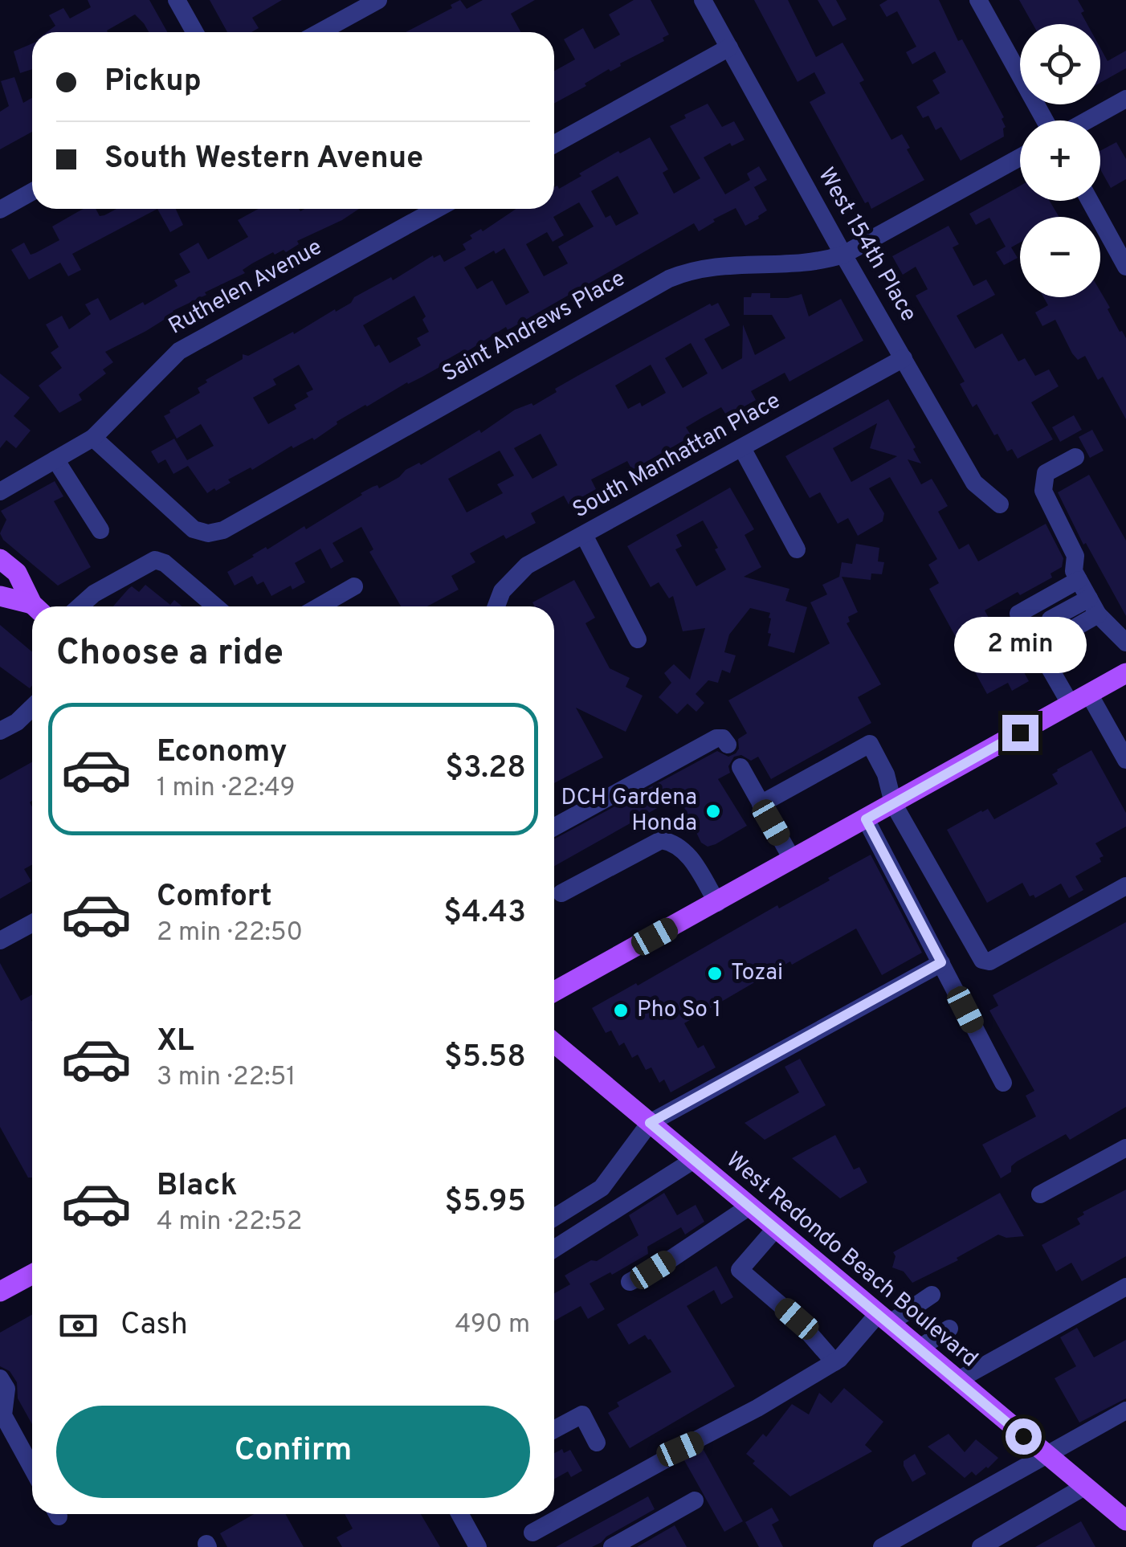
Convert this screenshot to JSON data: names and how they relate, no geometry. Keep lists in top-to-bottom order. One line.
{"streets":{"main road":["West Redondo Beach Boulevard"],"street":["West 154th Place","Ruthelen Avenue","Saint Andrews Place","South Manhattan Place"]},"crossings":[["West 154th Place","Saint Andrews Place"],["West 154th Place","South Manhattan Place"],["Ruthelen Avenue","Saint Andrews Place"]],"places":["DCH Gardena Honda","Tozai","Pho So 1"],"page":{"map_buttons":["+","−"],"banner":["Pickup","South Western Avenue"],"heading":"Choose a ride","bubble":"2 min","list":[{"name":"Economy","note":"1 min · 22:49","value":"$3.28"},{"name":"Comfort","note":"2 min · 22:50","value":"$4.43"},{"name":"XL","note":"3 min · 22:51","value":"$5.58"},{"name":"Black","note":"4 min · 22:52","value":"$5.95"}],"pay":["Cash","490 m"],"buttons":"Confirm"}}
